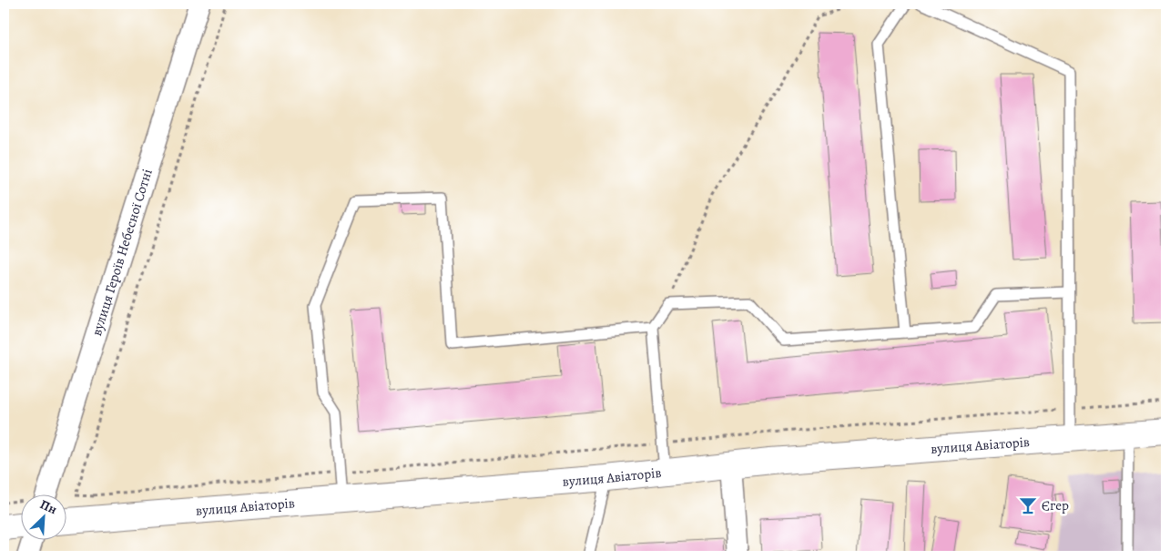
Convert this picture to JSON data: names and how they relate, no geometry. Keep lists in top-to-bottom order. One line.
{"streets":{"street":["вулиця Героїв Небесної Сотні","вулиця Авіаторів"]},"places":{"bar":["Єгер"]},"north":"top right"}
